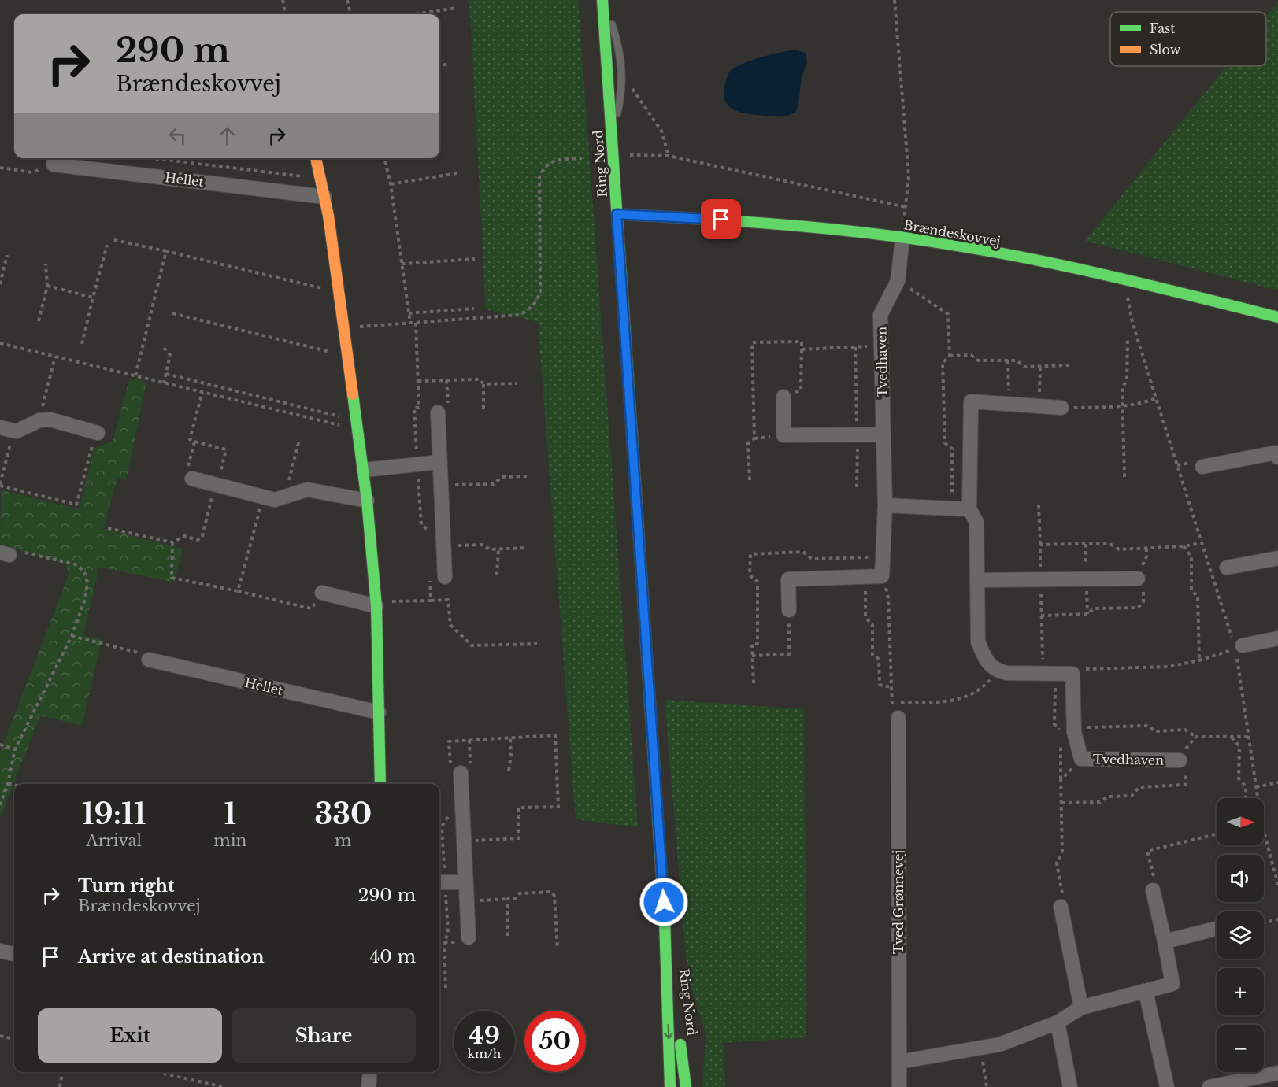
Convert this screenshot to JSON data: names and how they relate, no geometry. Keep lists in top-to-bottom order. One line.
{"streets":{"street":["Ring Nord","Hellet","Brændeskovvej","Tvedhaven","Tved Grønnevej"]},"crossings":[["Ring Nord","Brændeskovvej"],["Brændeskovvej","Tvedhaven"]],"legend":["Fast","Slow"],"north":"right","page":{"turn":["290 m","Brændeskovvej"],"eta":["19:11","Arrival","1","min","330","m"],"map_buttons":["+","−"],"list":[{"name":"Turn right","note":"Brændeskovvej","value":"290 m"},{"name":"Arrive at destination","value":"40 m"}],"buttons":["Exit","Share"],"speed":"49 km/h","limit":"50"}}
